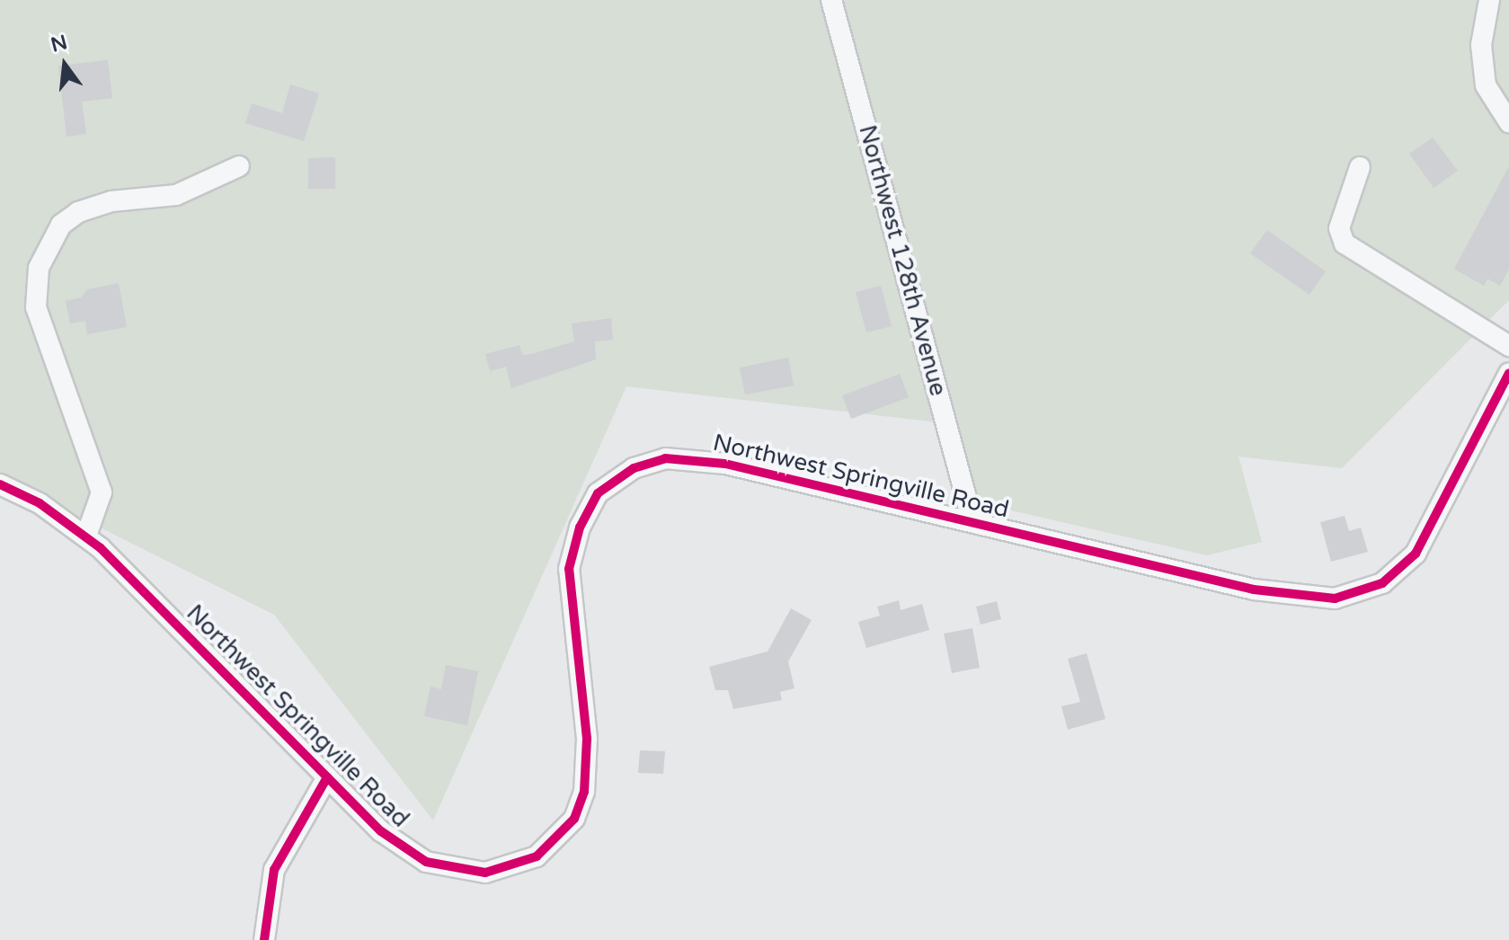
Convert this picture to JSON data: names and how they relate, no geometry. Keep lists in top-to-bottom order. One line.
{"streets":{"street":["Northwest 128th Avenue","Northwest Springville Road"]},"crossings":[["Northwest 128th Avenue","Northwest Springville Road"]],"north":"top"}
